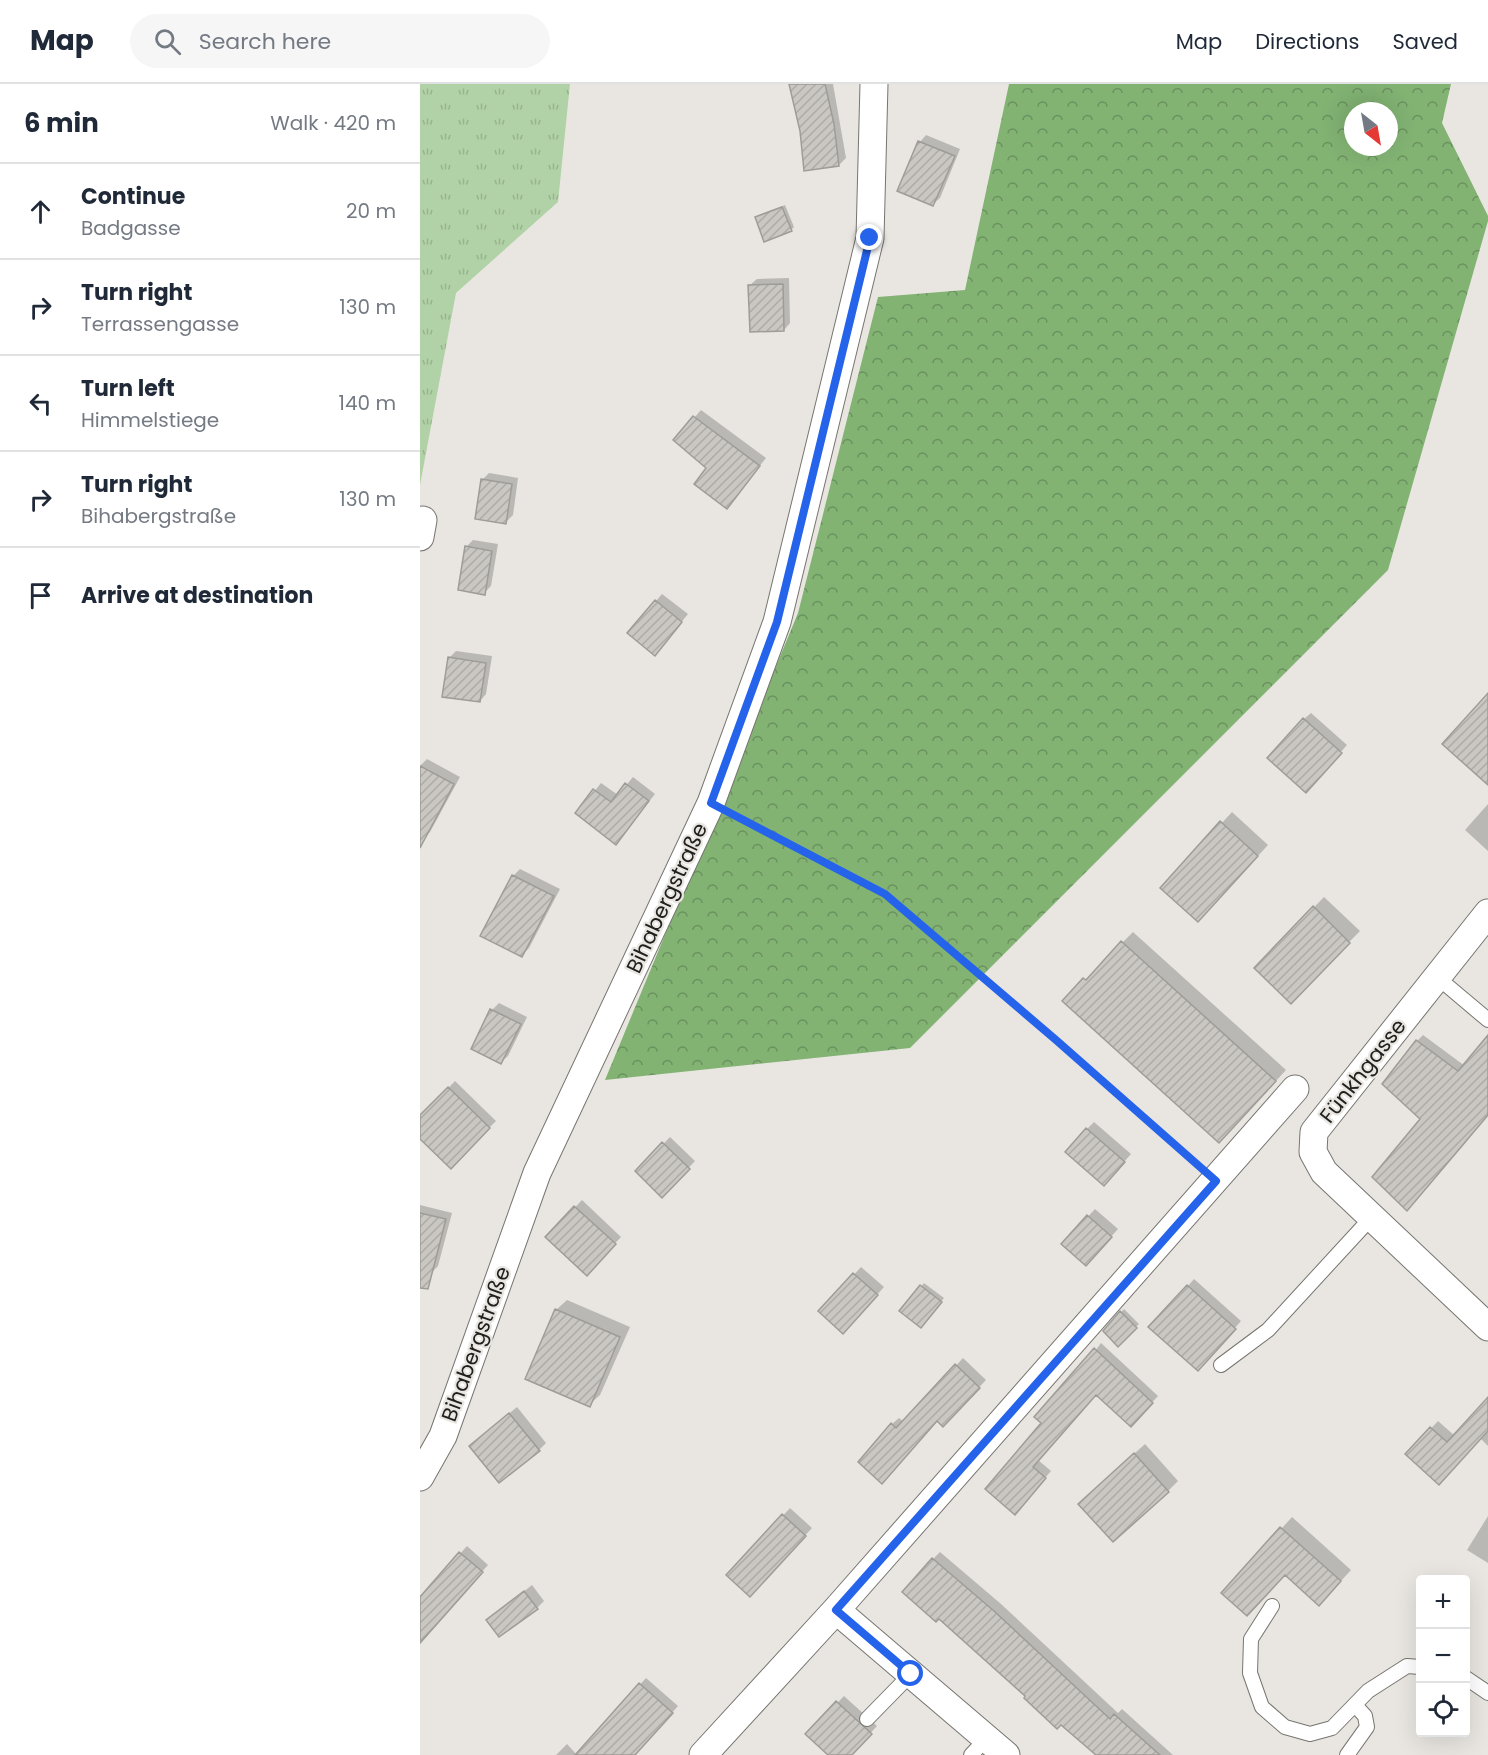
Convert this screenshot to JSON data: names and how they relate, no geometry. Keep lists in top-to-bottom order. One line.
{"streets":{"street":["Bihabergstraße","Fünkhgasse"]},"north":"bottom right","page":{"header":"Map","search":"Search here","nav":["Map","Directions","Saved"],"heading":["6 min","Walk · 420 m"],"list":[["Continue","Badgasse","20 m"],["Turn right","Terrassengasse","130 m"],["Turn left","Himmelstiege","140 m"],["Turn right","Bihabergstraße","130 m"],"Arrive at destination"],"map_buttons":["+","−"]}}
